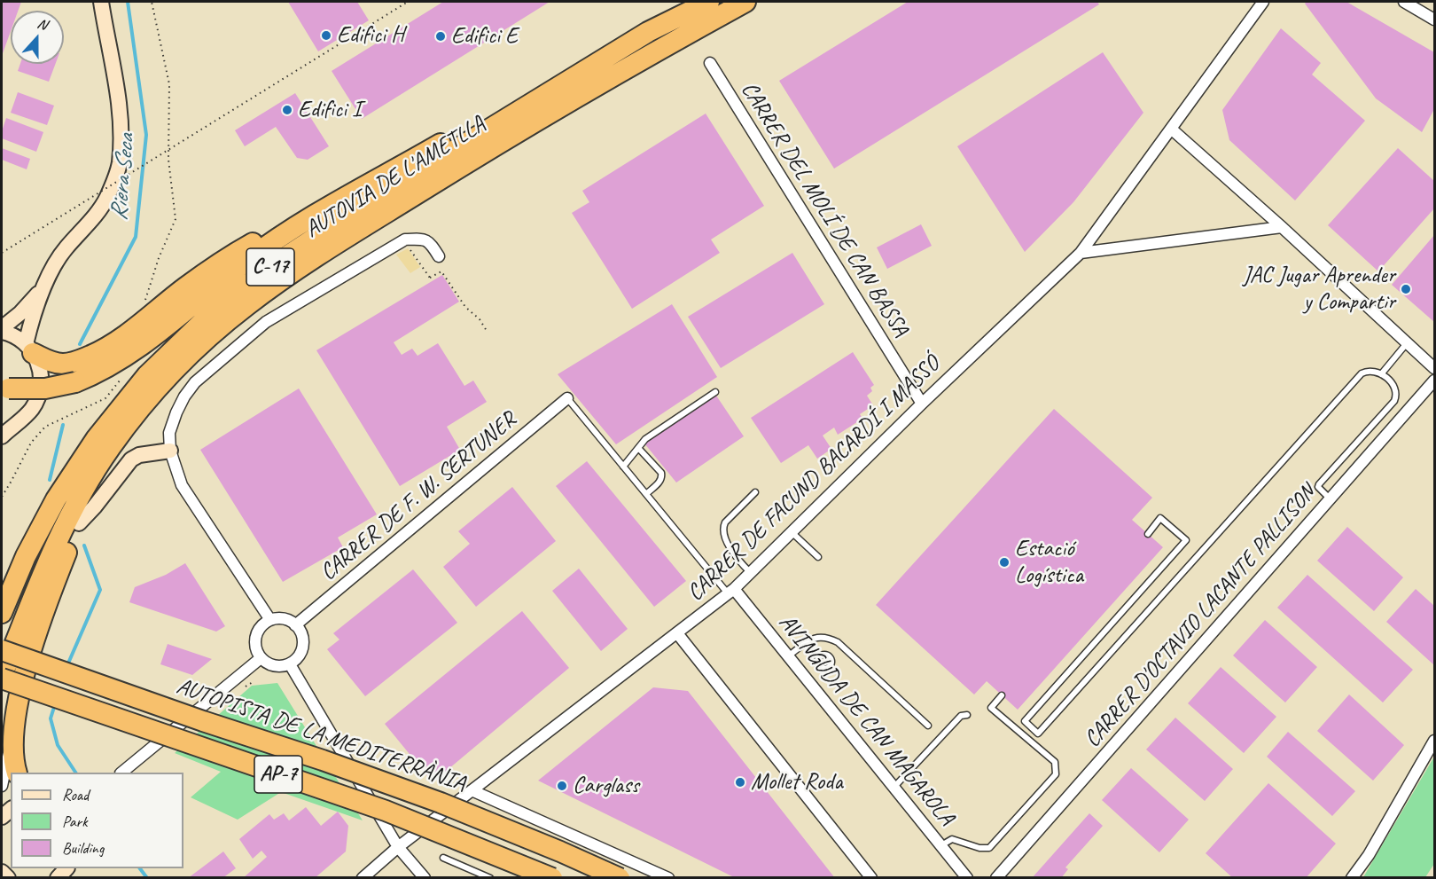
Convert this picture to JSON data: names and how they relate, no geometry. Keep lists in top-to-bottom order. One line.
{"streets":{"highway":["AUTOVIA DE L'AMETLLA","C-17","AUTOPISTA DE LA MEDITERRÀNIA","AP-7"],"street":["CARRER DEL MOLÍ DE CAN BASSA","CARRER DE FACUND BACARDÍ I MASSÓ","CARRER DE F. W. SERTUNER","CARRER D'OCTAVIO LACANTE PALLISON","AVINGUDA DE CAN MAGAROLA"]},"crossings":[["AUTOVIA DE L'AMETLLA","AP-7"],["CARRER DEL MOLÍ DE CAN BASSA","CARRER DE FACUND BACARDÍ I MASSÓ"],["CARRER DE FACUND BACARDÍ I MASSÓ","AVINGUDA DE CAN MAGAROLA"]],"water":["Riera Seca"],"places":["Edifici H","Edifici E","Edifici I","JAC Jugar Aprender y Compartir","Estació Logística","Mollet Roda","Carglass"],"legend":["Road","Park","Building"],"north":"top"}
